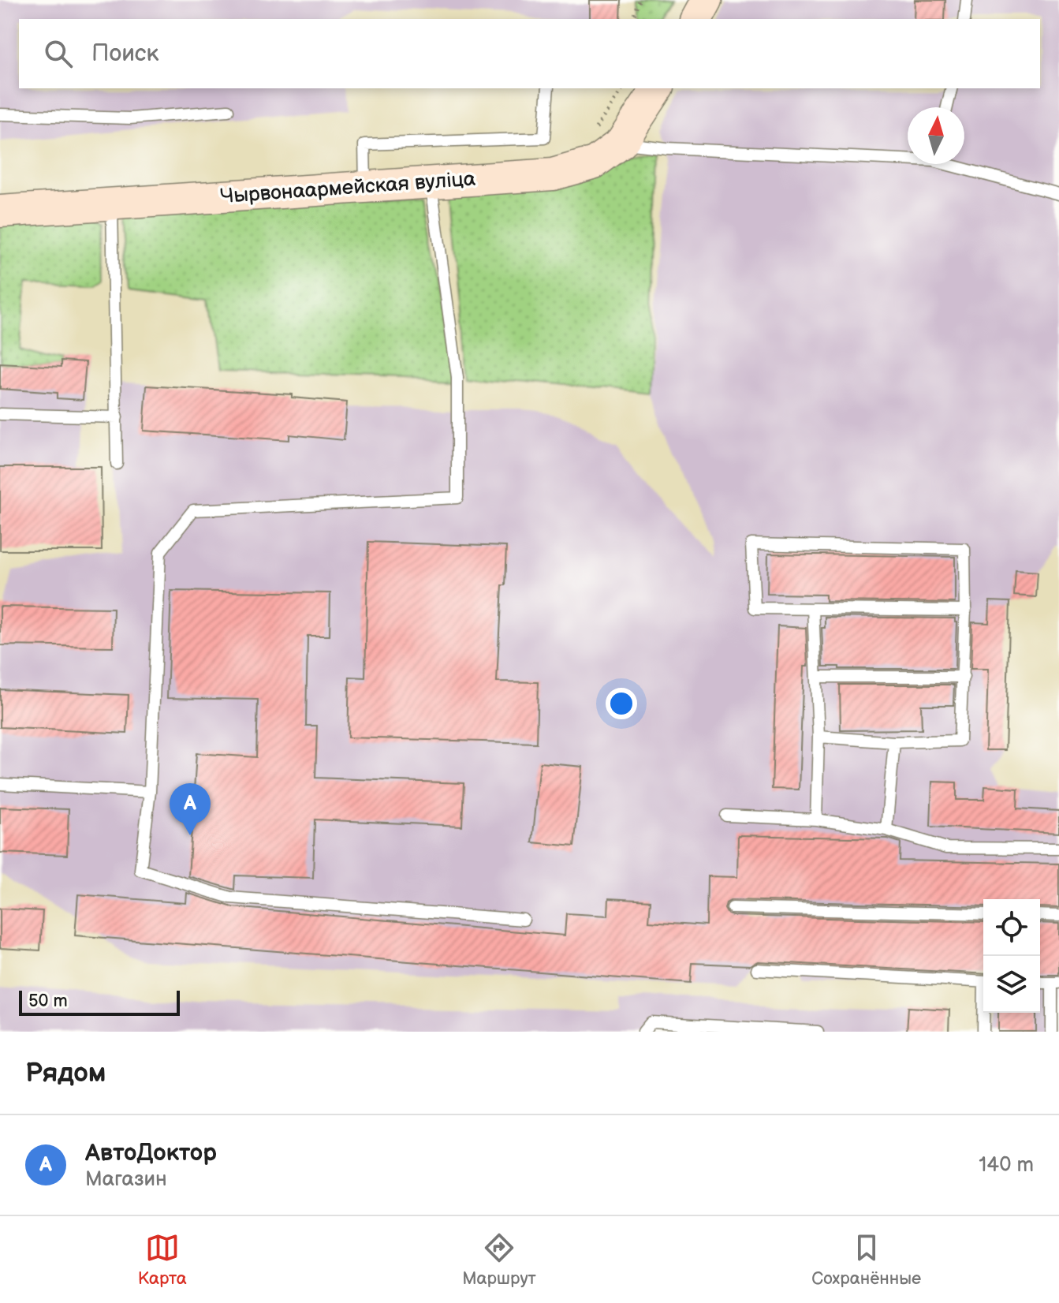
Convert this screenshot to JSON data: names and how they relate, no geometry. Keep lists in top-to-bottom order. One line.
{"streets":{"street":["Чырвонаармейская вуліца"]},"scale_bar":"50 m","north":"top","page":{"search":"Поиск","pins":"A","scale":"50 m","heading":"Рядом","list":[{"mark":"A","name":"АвтоДоктор","note":"Магазин","value":"140 m"}],"nav":["Карта","Маршрут","Сохранённые"]}}
